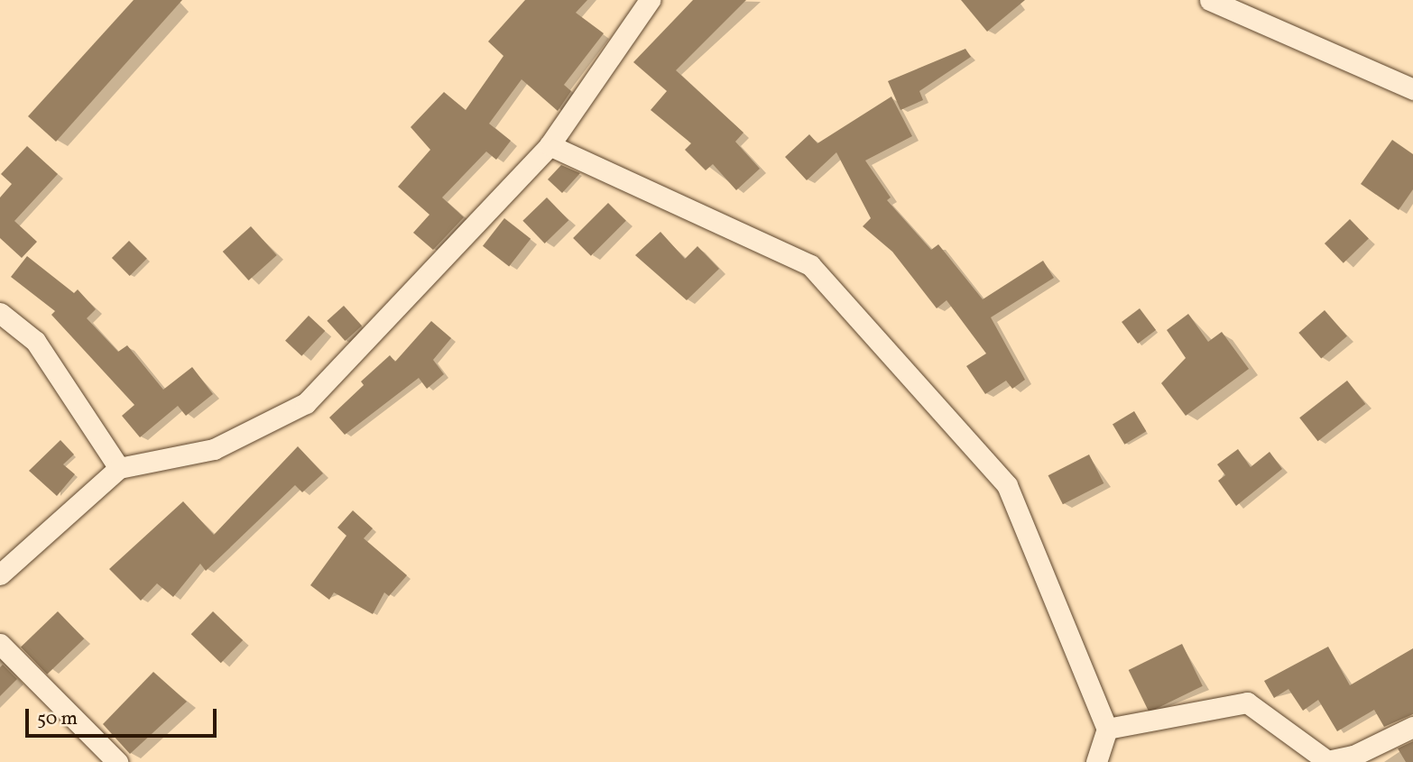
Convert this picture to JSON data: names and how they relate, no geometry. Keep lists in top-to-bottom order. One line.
{"scale_bar":"50 m"}
